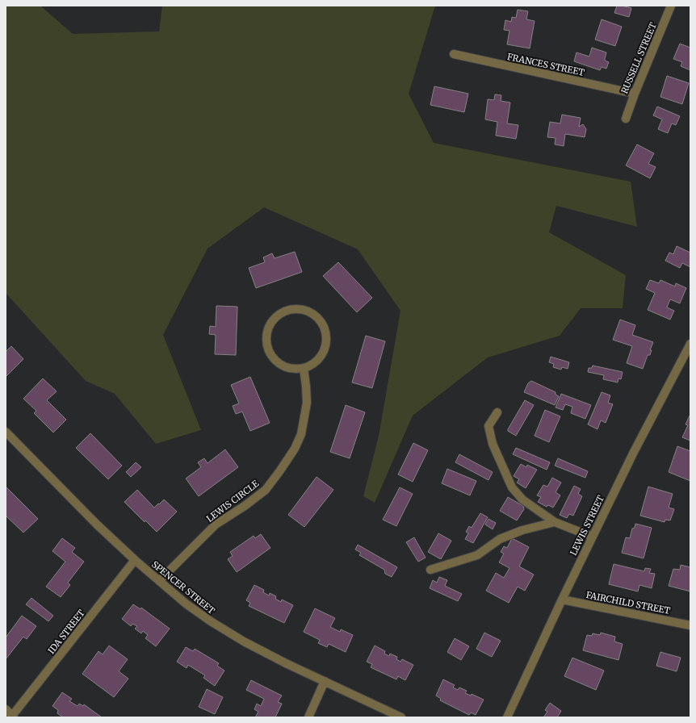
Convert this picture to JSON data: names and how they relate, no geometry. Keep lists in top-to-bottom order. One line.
{"streets":{"street":["RUSSELL STREET","FRANCES STREET","LEWIS CIRCLE","LEWIS STREET","SPENCER STREET","FAIRCHILD STREET","IDA STREET"]},"crossings":[["RUSSELL STREET","FRANCES STREET"],["LEWIS CIRCLE","SPENCER STREET"],["LEWIS STREET","FAIRCHILD STREET"],["SPENCER STREET","IDA STREET"]]}
